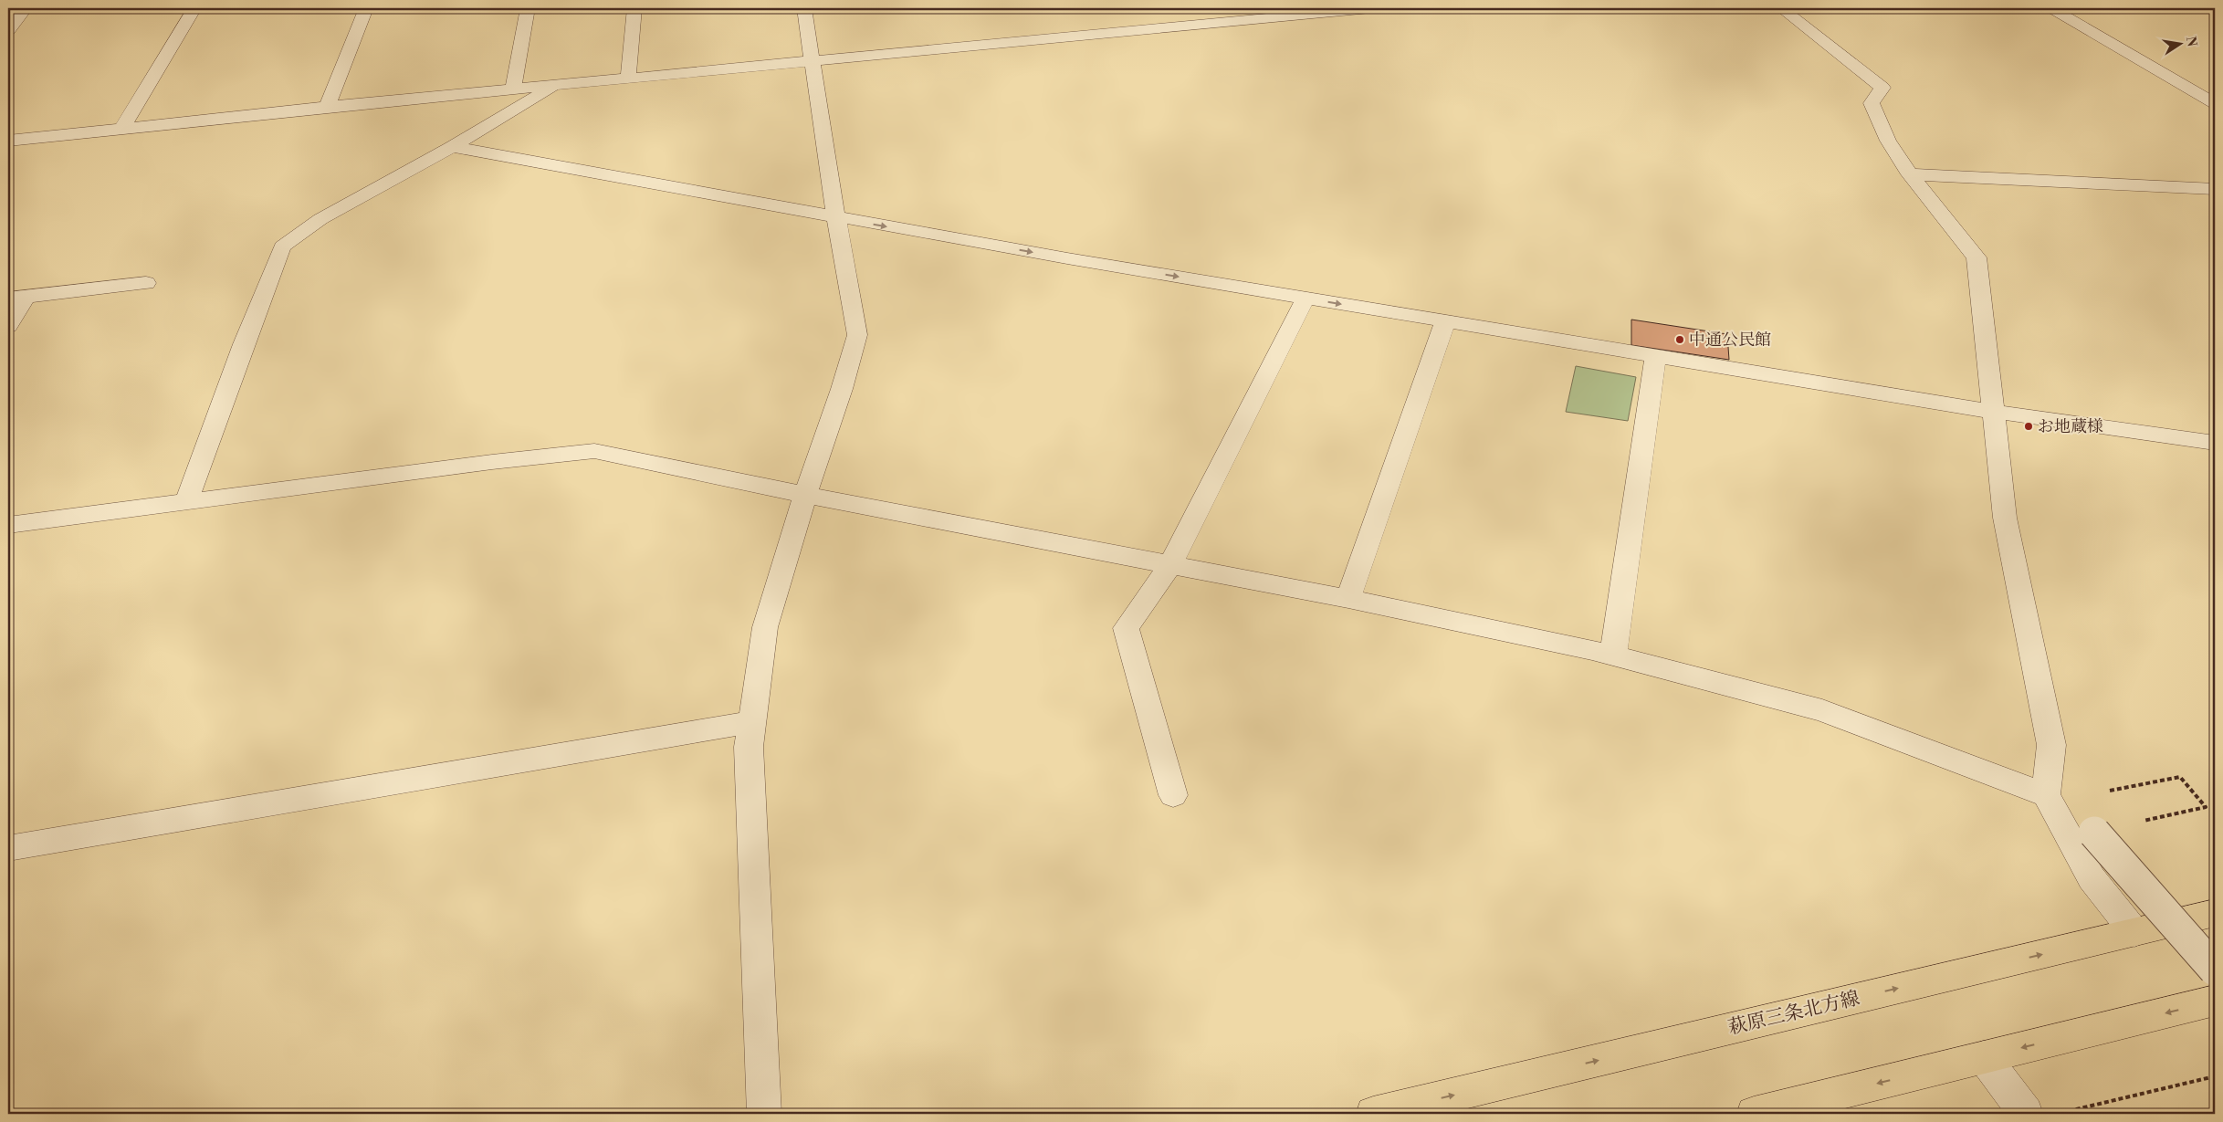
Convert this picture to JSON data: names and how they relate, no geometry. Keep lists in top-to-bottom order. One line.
{"streets":{"main road":["萩原三条北方線"]},"places":["中通公民館","お地蔵様"],"north":"right"}
